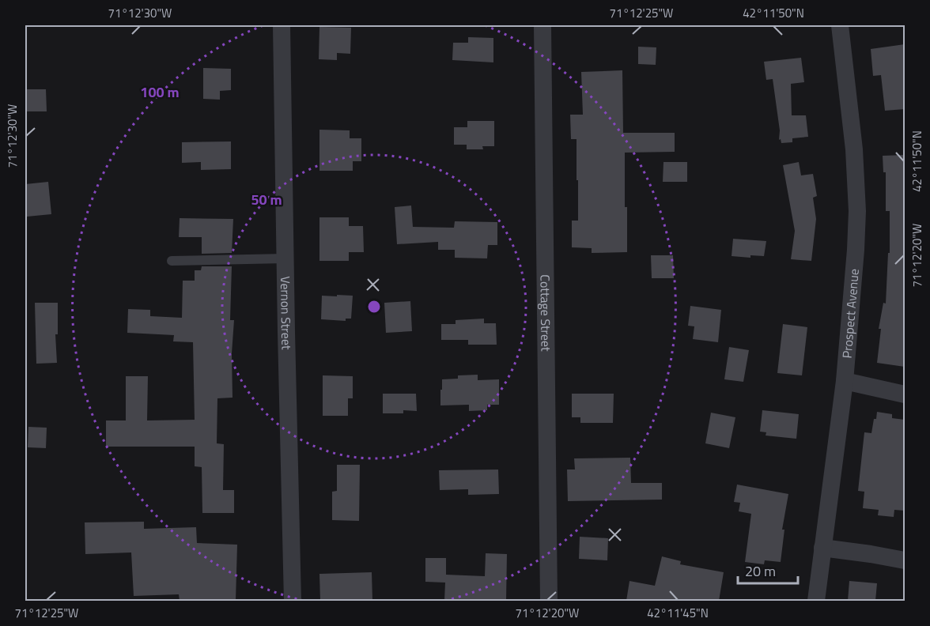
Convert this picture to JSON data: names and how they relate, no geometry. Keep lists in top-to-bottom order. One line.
{"streets":{"street":["Vernon Street","Cottage Street","Prospect Avenue"]},"scale_bar":"20 m","coordinates":["71°12'30\"W","71°12'25\"W","42°11'50\"N","71°12'20\"W","42°11'45\"N"],"rings":["100 m","50 m"]}
